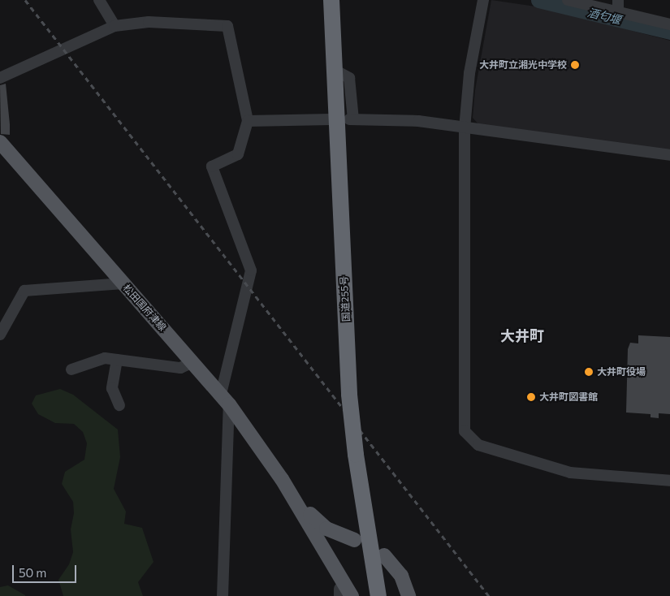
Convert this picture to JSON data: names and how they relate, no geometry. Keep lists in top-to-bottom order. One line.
{"streets":{"highway":["国道255号"],"main road":["松田国府津線"]},"districts":["大井町"],"water":["酒匂堰"],"places":["大井町立湘光中学校","大井町役場","大井町図書館"],"scale_bar":"50 m"}
